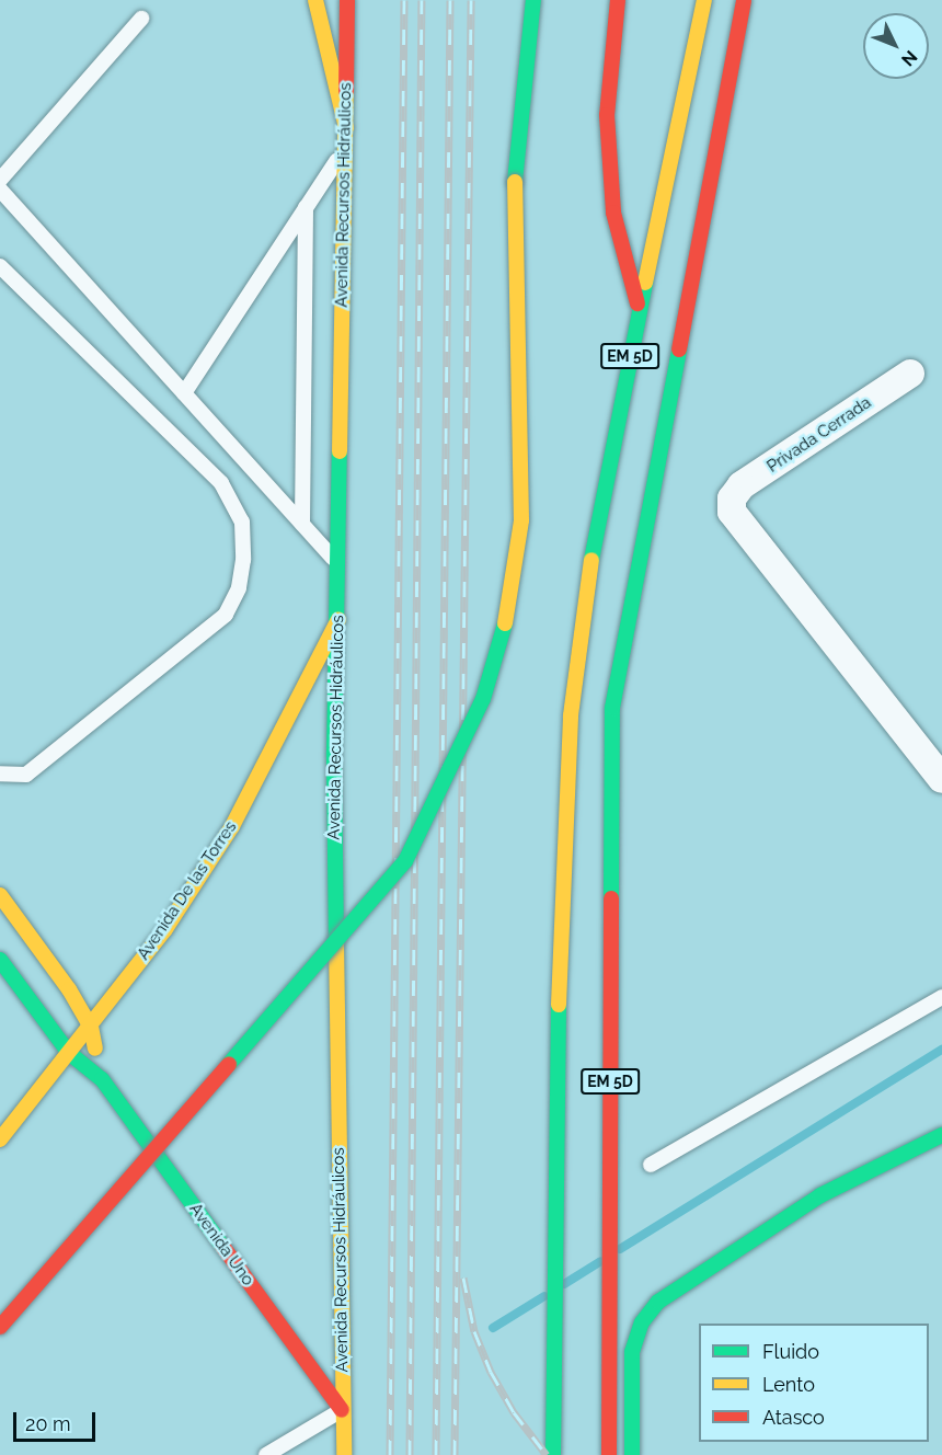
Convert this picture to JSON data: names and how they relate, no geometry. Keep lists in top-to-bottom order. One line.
{"streets":{"main road":["Avenida Recursos Hidráulicos","EM 5D","Avenida De las Torres","Avenida Uno"],"street":["Privada Cerrada"]},"crossings":[["Avenida Recursos Hidráulicos","Avenida De las Torres"],["Avenida Recursos Hidráulicos","Avenida Uno"],["Avenida De las Torres","Avenida Uno"]],"legend":["Fluido","Lento","Atasco"],"scale_bar":"20 m","north":"bottom right"}
